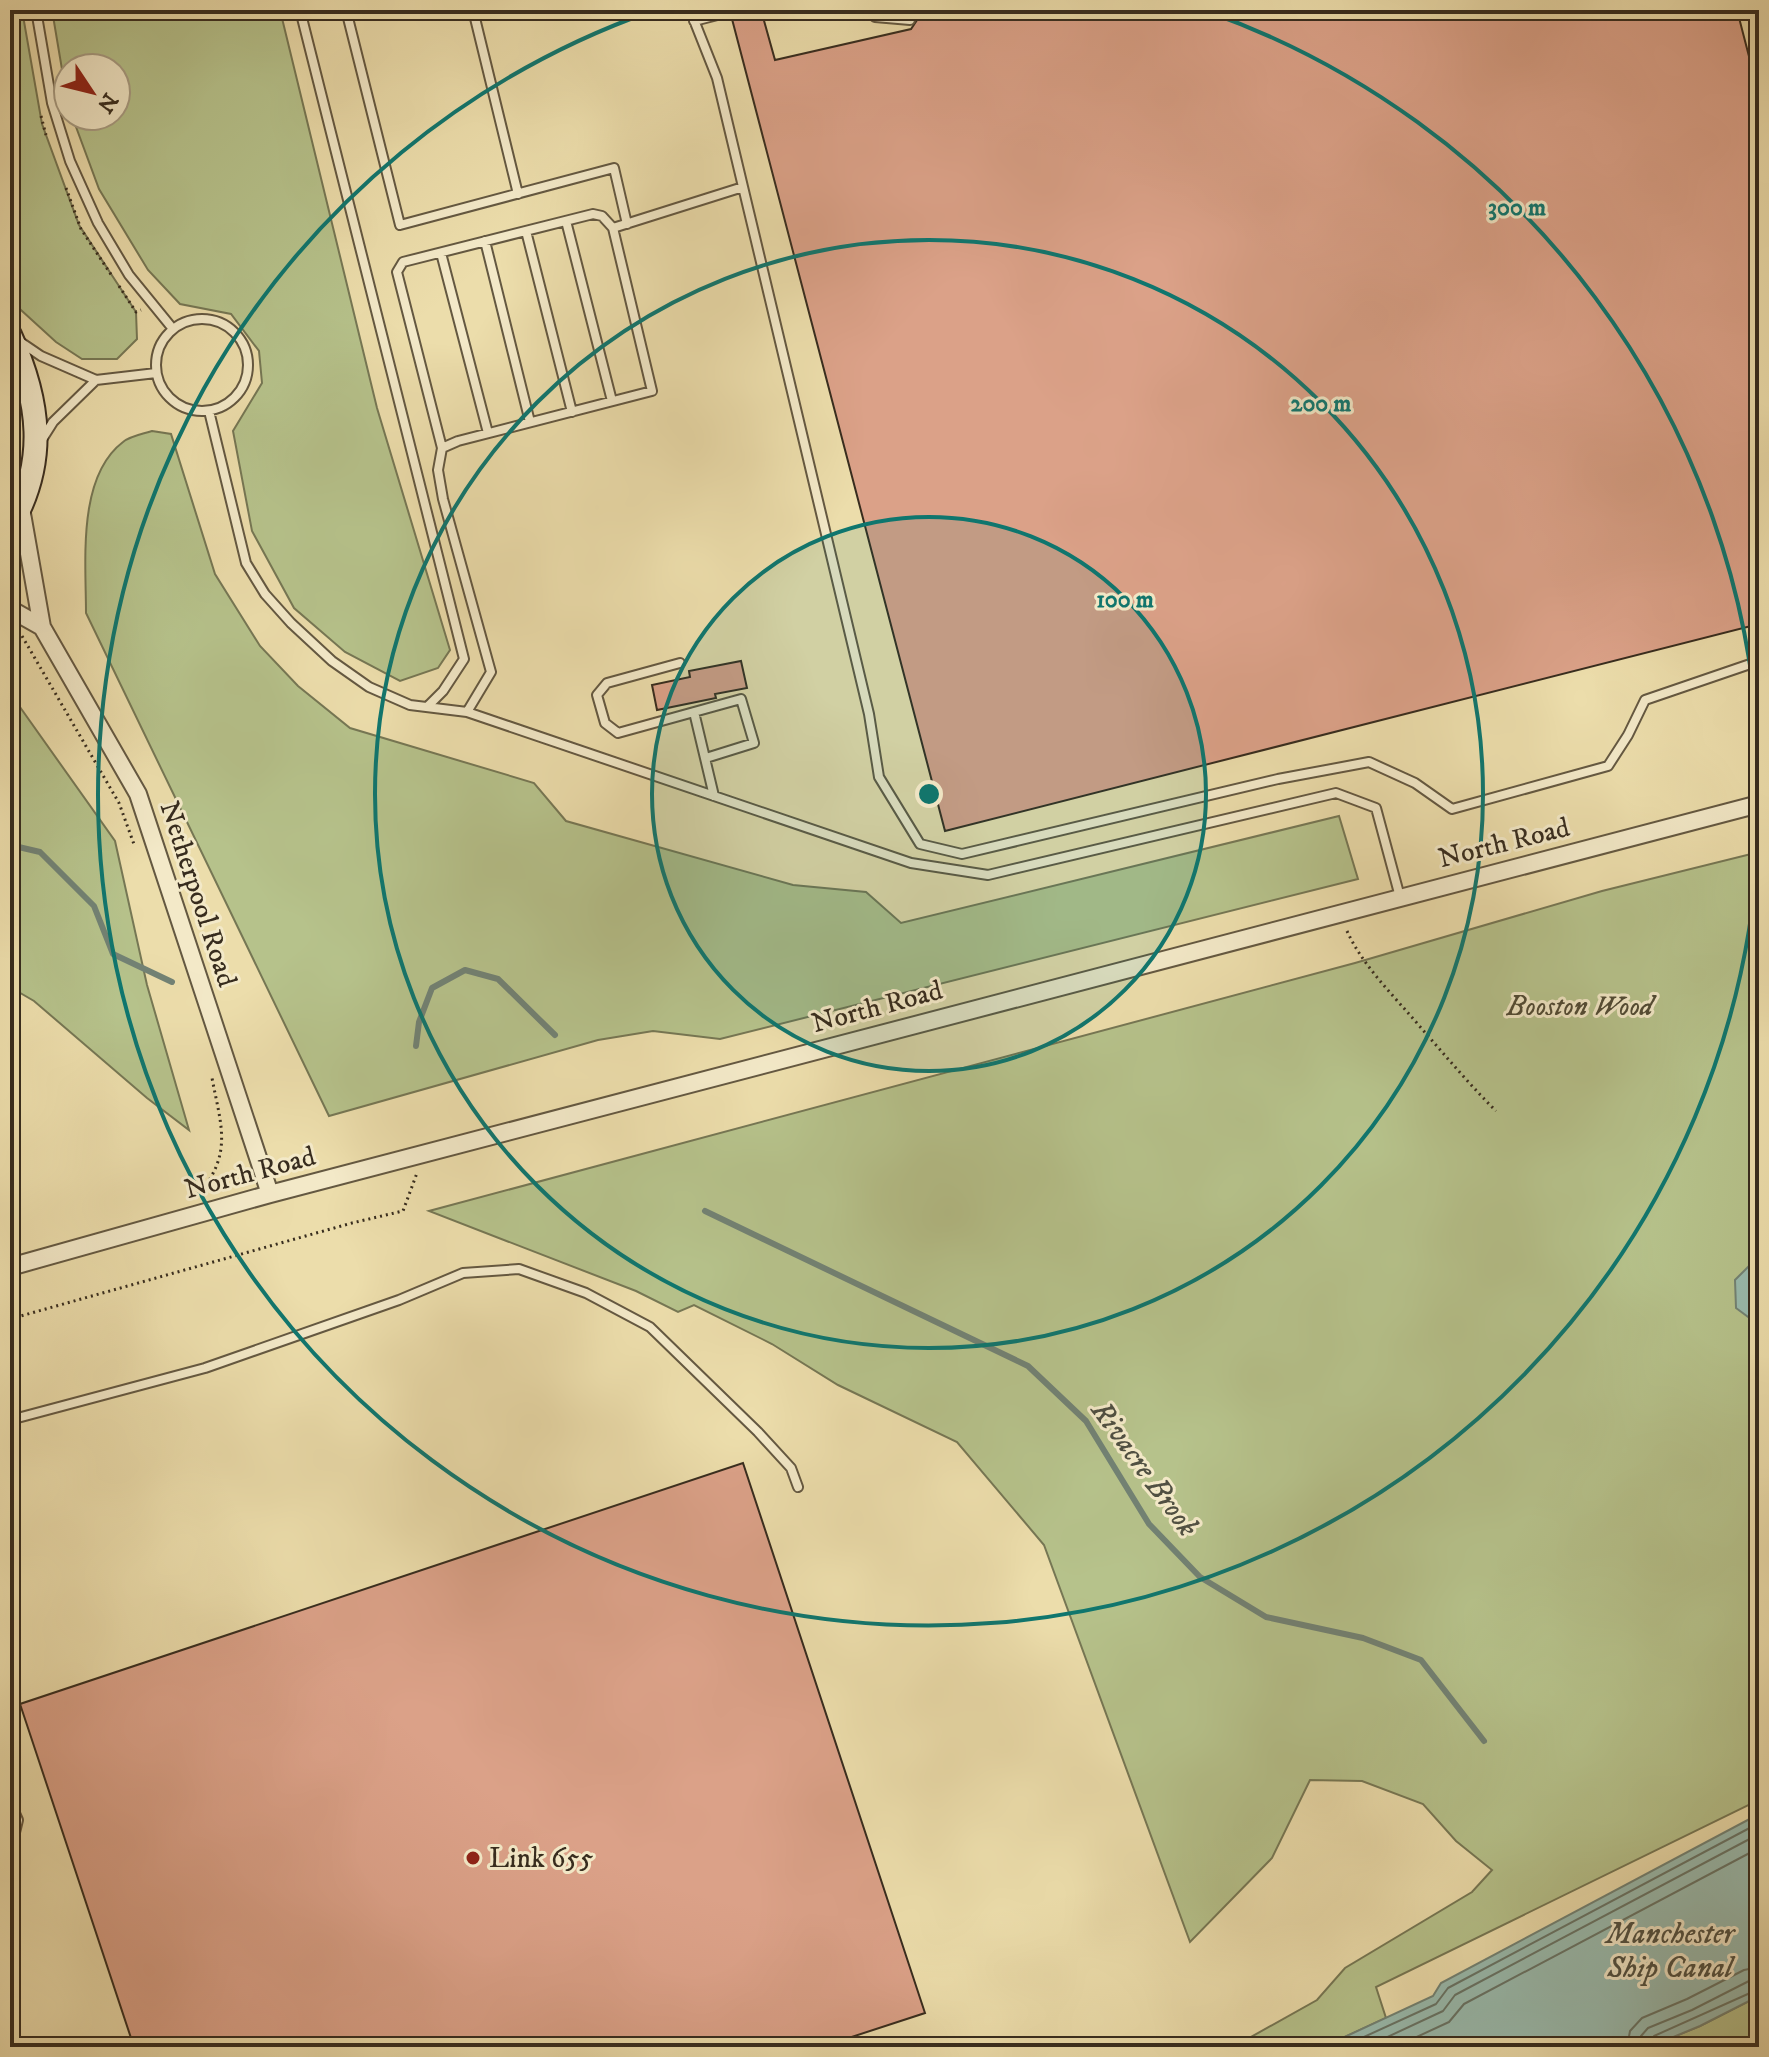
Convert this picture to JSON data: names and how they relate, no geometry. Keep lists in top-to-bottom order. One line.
{"streets":{"street":["North Road","Netherpool Road"]},"crossings":[["North Road","Netherpool Road"]],"water":["Rivacre Brook","Manchester Ship Canal"],"parks":["Booston Wood"],"places":["Link 655"],"north":"bottom right","rings":["300 m","200 m","100 m"]}
